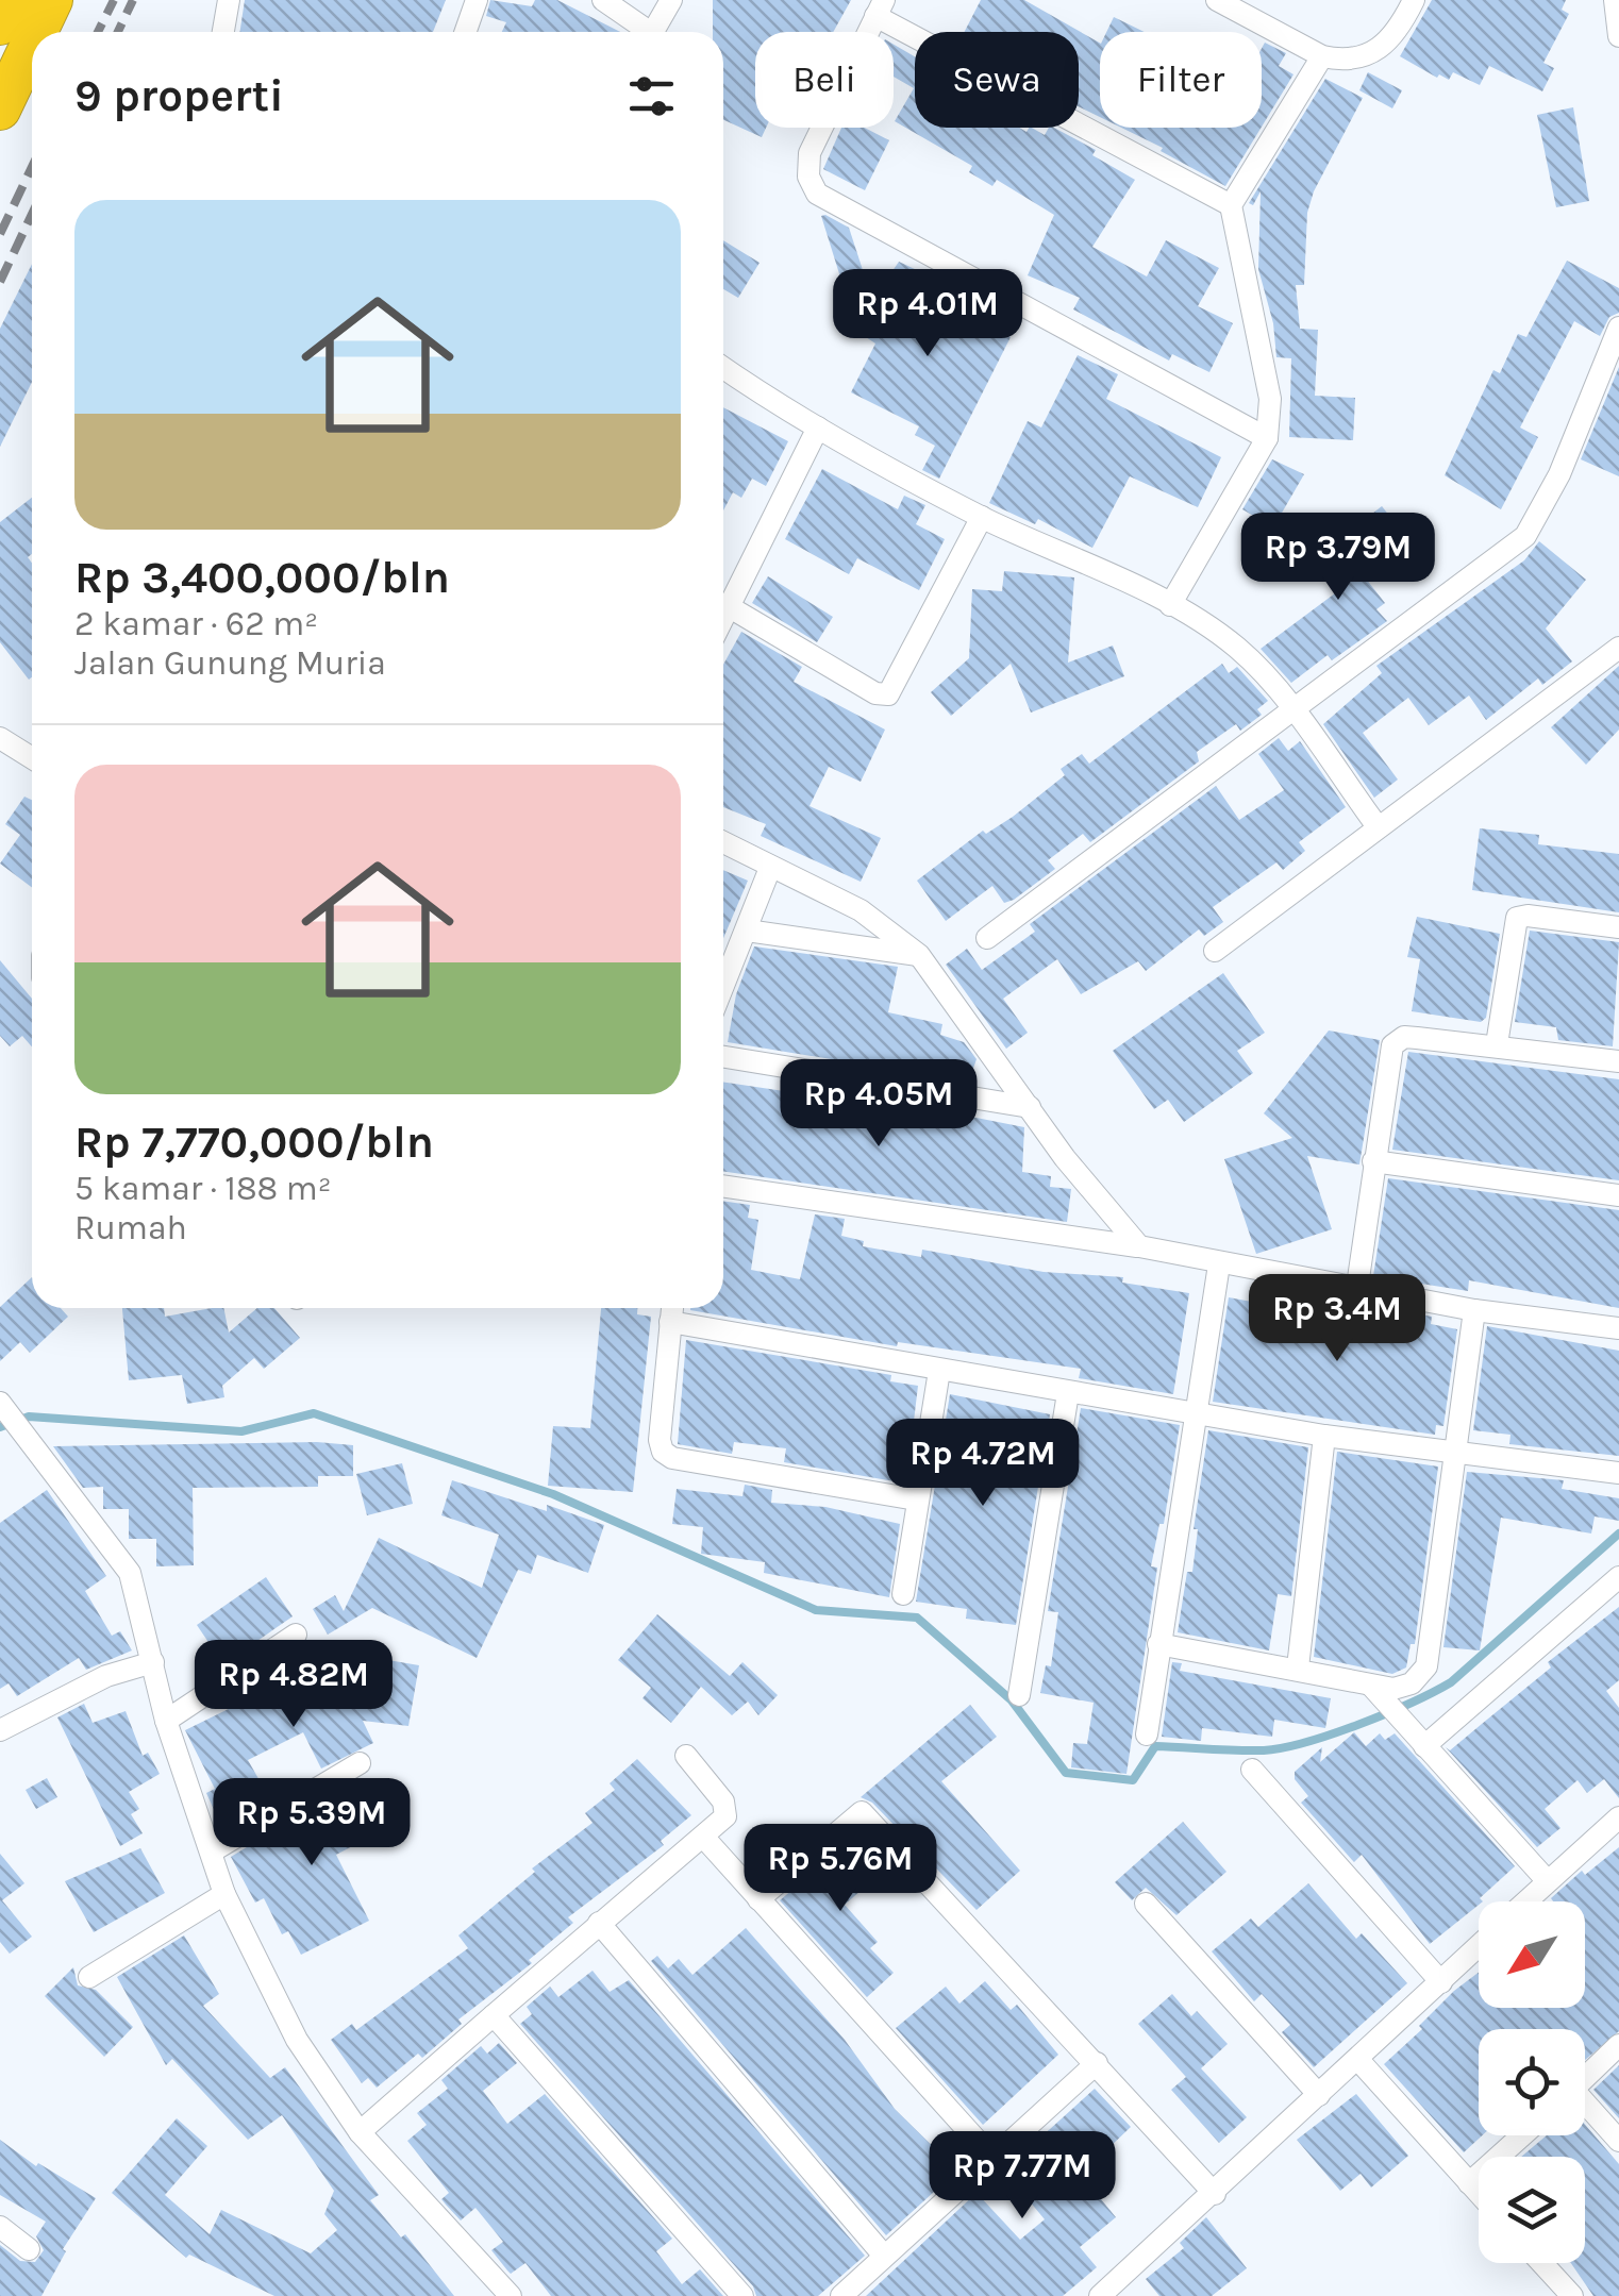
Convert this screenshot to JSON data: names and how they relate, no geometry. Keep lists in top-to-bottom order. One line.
{"north":"bottom left","page":{"chip":["Beli","Sewa","Filter"],"heading":"9 properti","list":[{"name":"Rp 3,400,000/bln","note":"2 kamar · 62 m² · Jalan Gunung Muria"},{"name":"Rp 7,770,000/bln","note":"5 kamar · 188 m² · Rumah"}],"price":["Rp 4.01M","Rp 3.79M","Rp 4.05M","Rp 3.4M","Rp 4.72M","Rp 4.82M","Rp 5.39M","Rp 5.76M","Rp 7.77M"]}}
